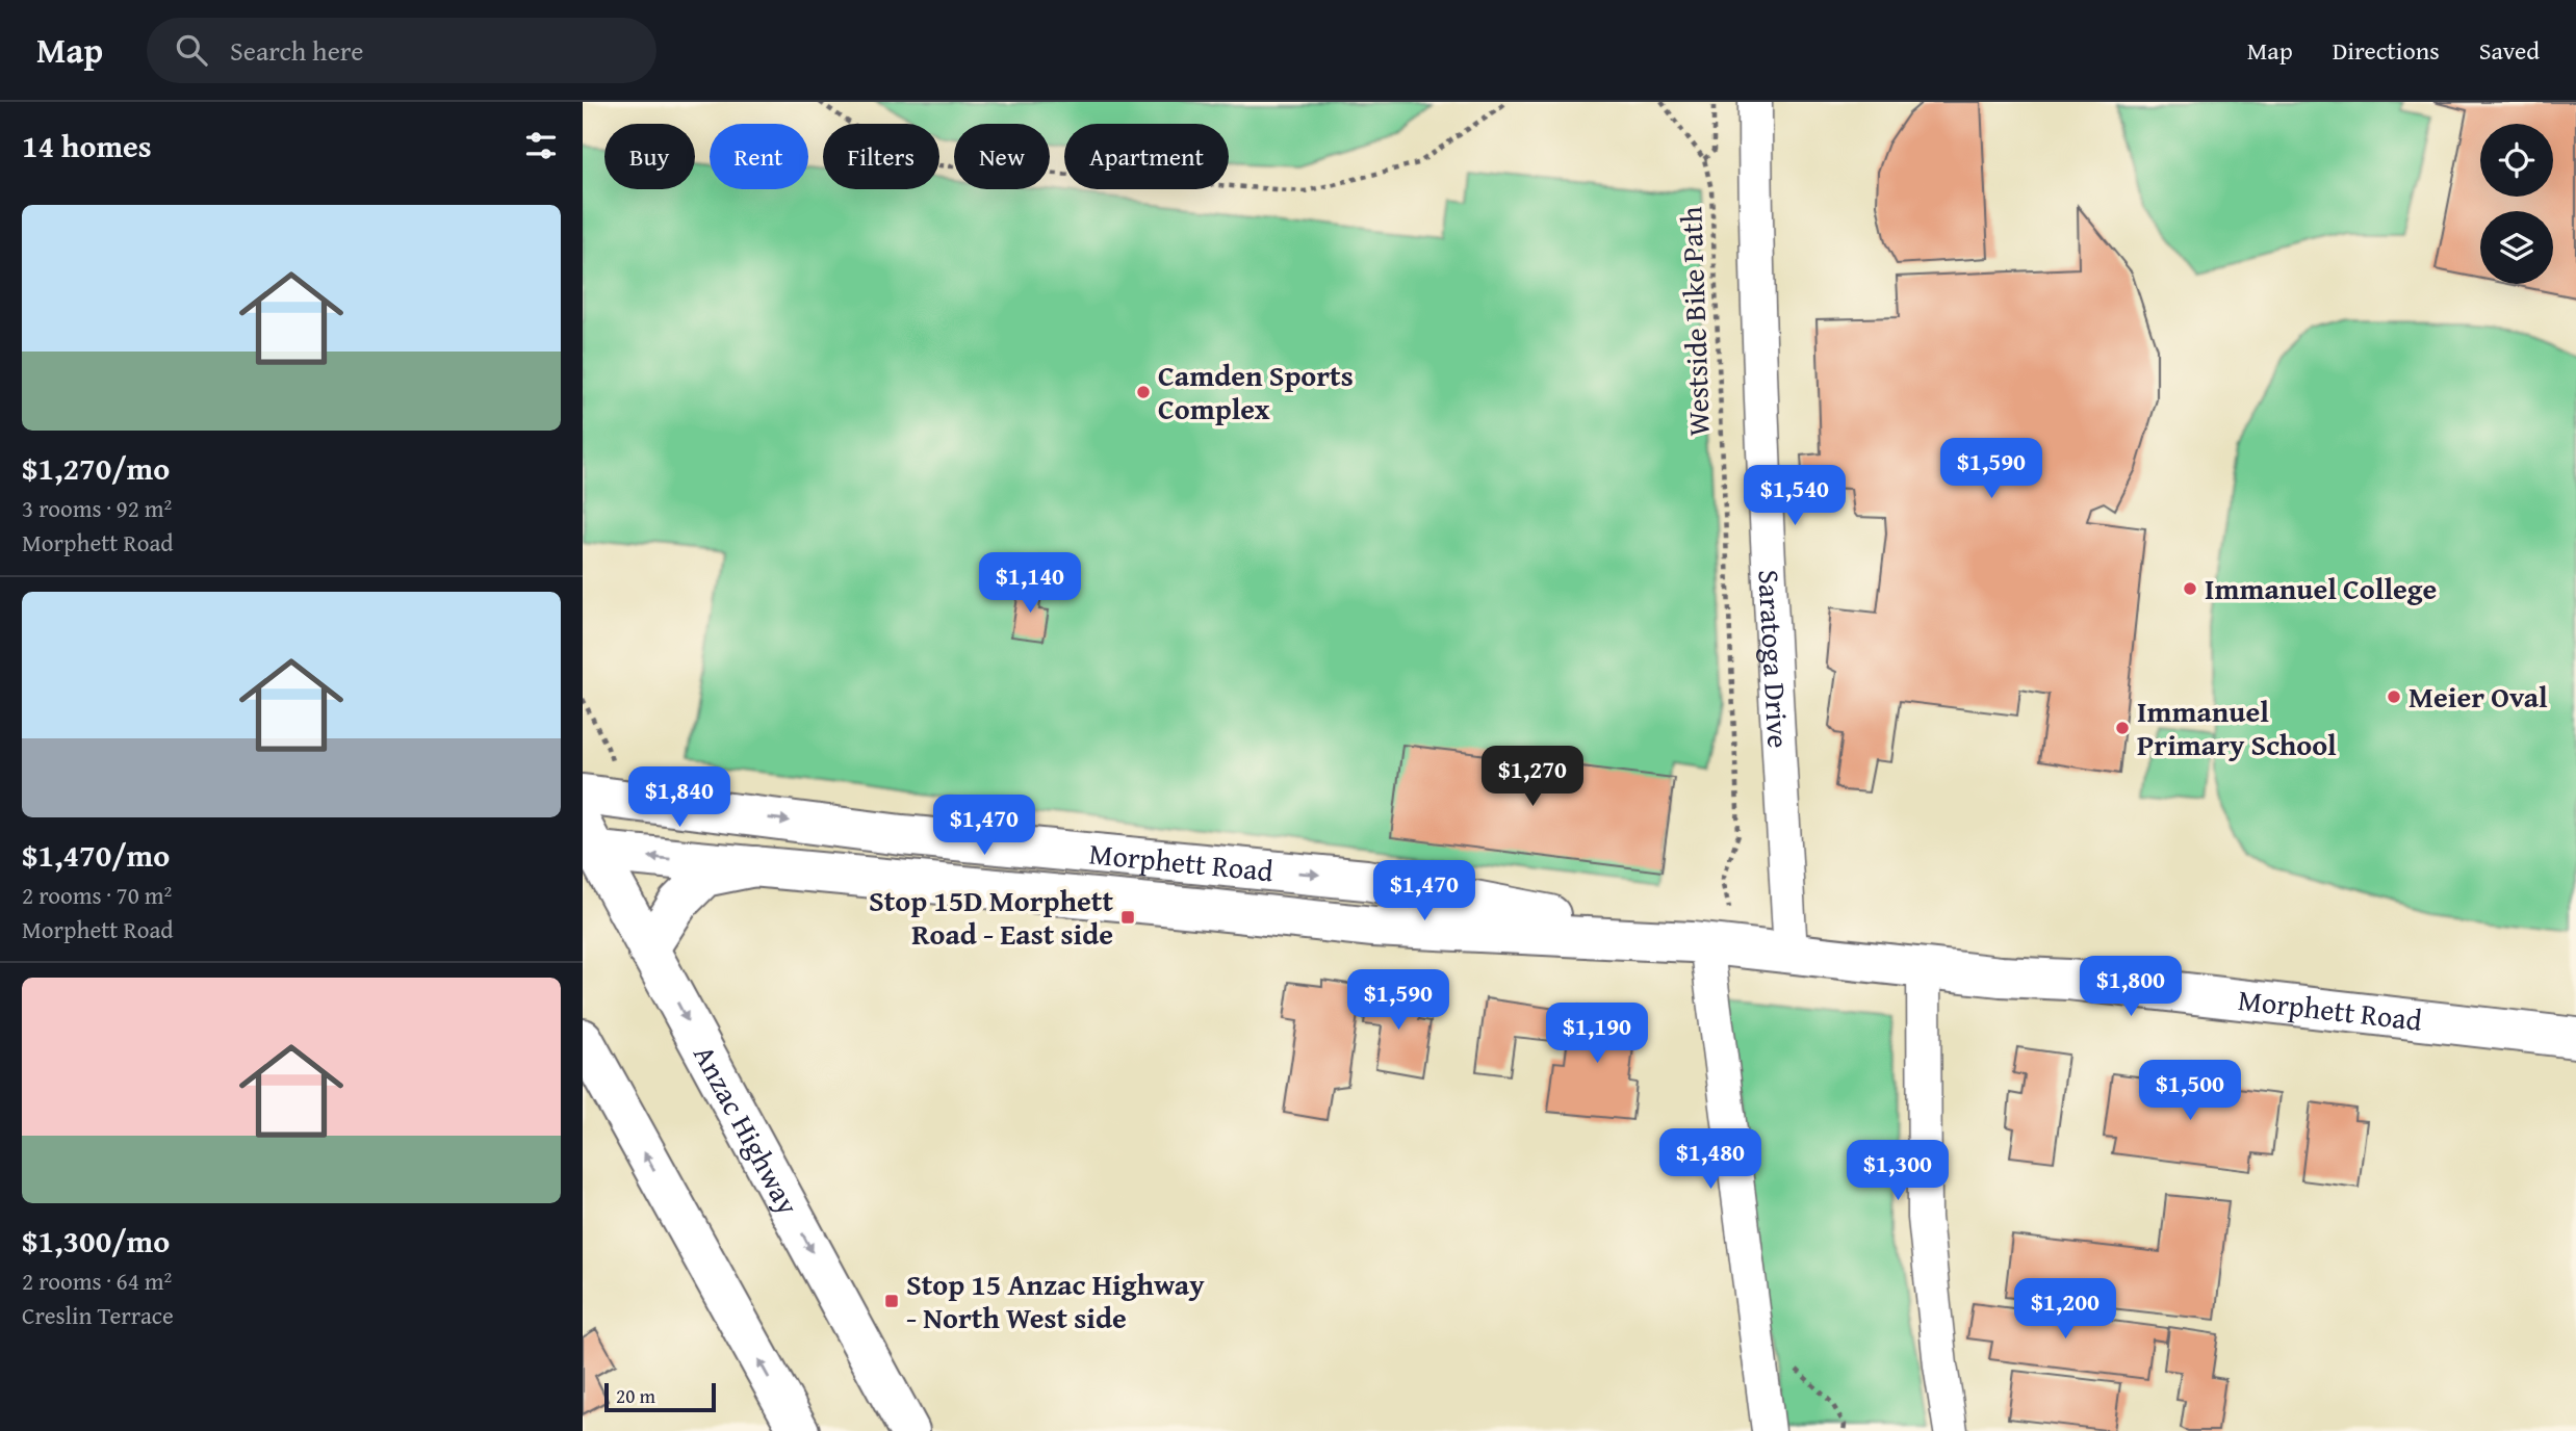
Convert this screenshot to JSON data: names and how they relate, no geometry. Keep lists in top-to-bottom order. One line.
{"streets":{"main road":["Morphett Road","Anzac Highway"],"street":["Saratoga Drive"],"path":["Westside Bike Path"]},"crossings":[["Saratoga Drive","Morphett Road"],["Morphett Road","Anzac Highway"]],"places":{"other":["Camden Sports Complex","Immanuel College","Meier Oval","Immanuel Primary School"],"transit":["Stop 15D Morphett Road - East side","Stop 15 Anzac Highway - North West side"]},"scale_bar":"20 m","page":{"header":"Map","search":"Search here","nav":["Map","Directions","Saved"],"heading":"14 homes","chip":["Buy","Rent","Filters","New","Apartment"],"list":[{"name":"$1,270/mo","note":"3 rooms · 92 m² · Morphett Road"},{"name":"$1,470/mo","note":"2 rooms · 70 m² · Morphett Road"},{"name":"$1,300/mo","note":"2 rooms · 64 m² · Creslin Terrace"}],"price":["$1,590","$1,540","$1,140","$1,270","$1,840","$1,470","$1,470","$1,800","$1,590","$1,190","$1,500","$1,480","$1,300","$1,200"],"scale":"20 m"}}
